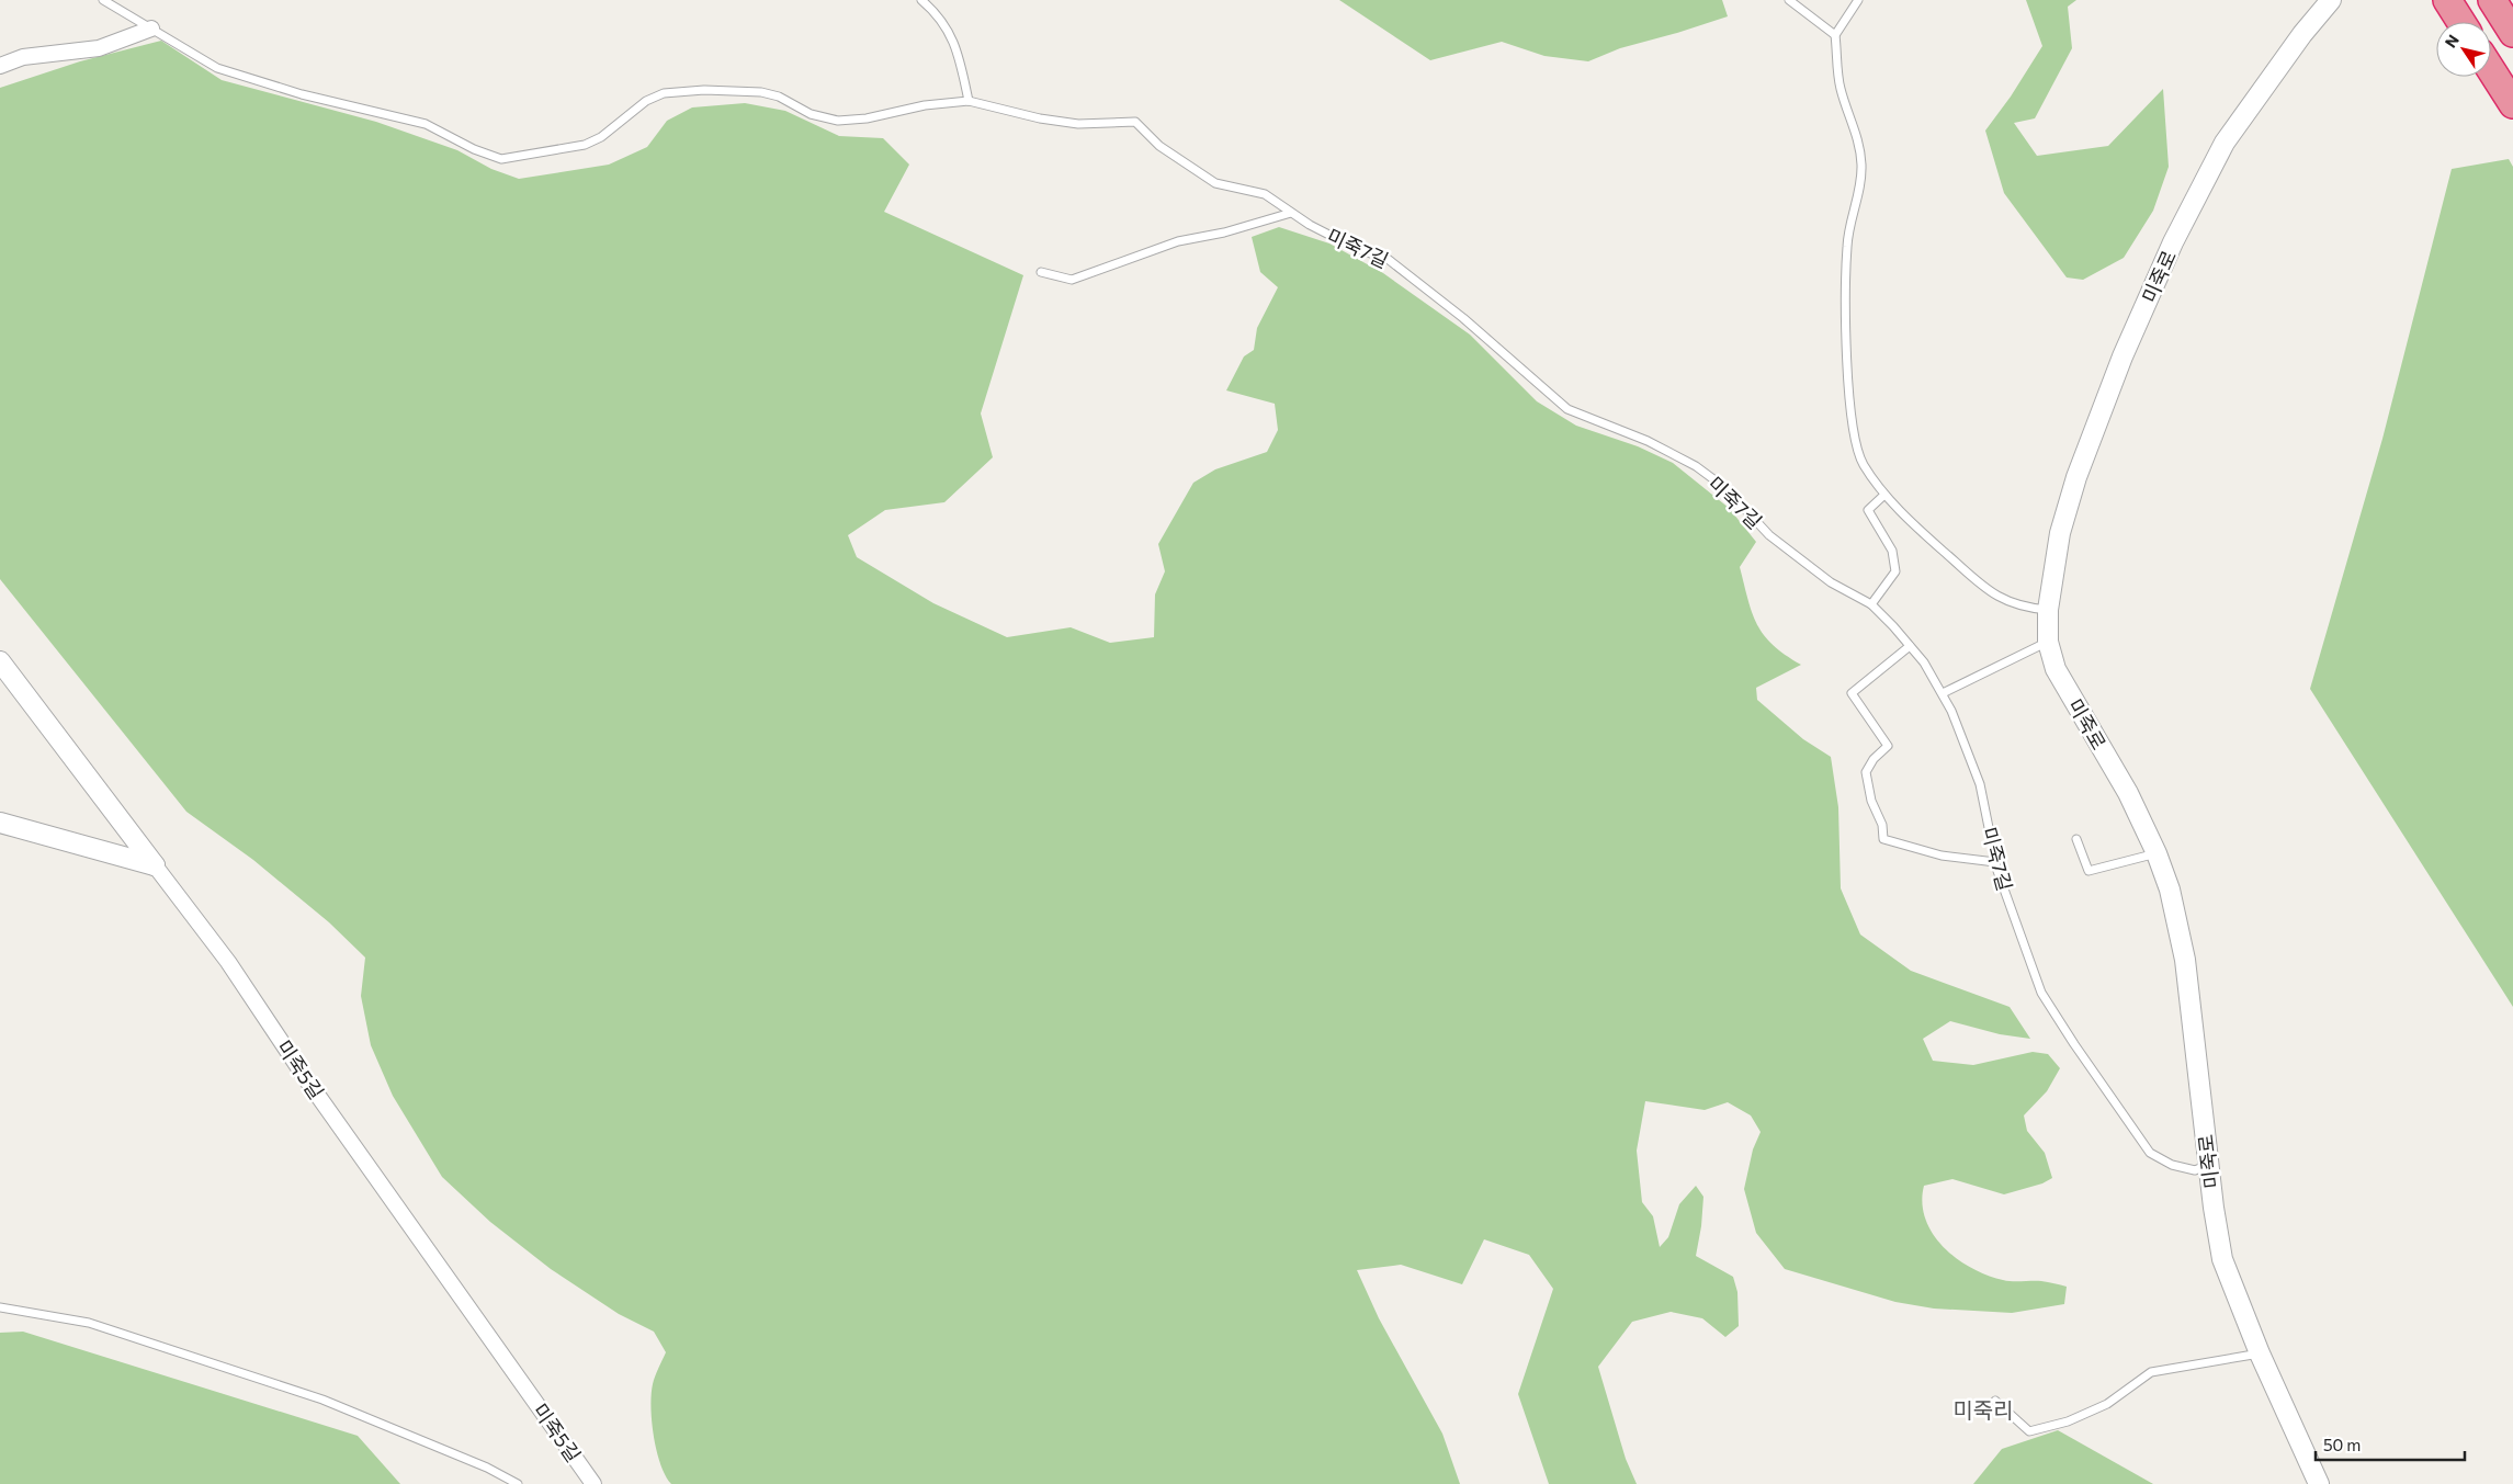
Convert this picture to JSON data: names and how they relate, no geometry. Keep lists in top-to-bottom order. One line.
{"streets":{"street":["미죽로","미죽5길"],"lane":["미죽7길"]},"crossings":[["미죽7길","미죽로"]],"districts":["미죽리"],"scale_bar":"50 m","north":"top left"}
